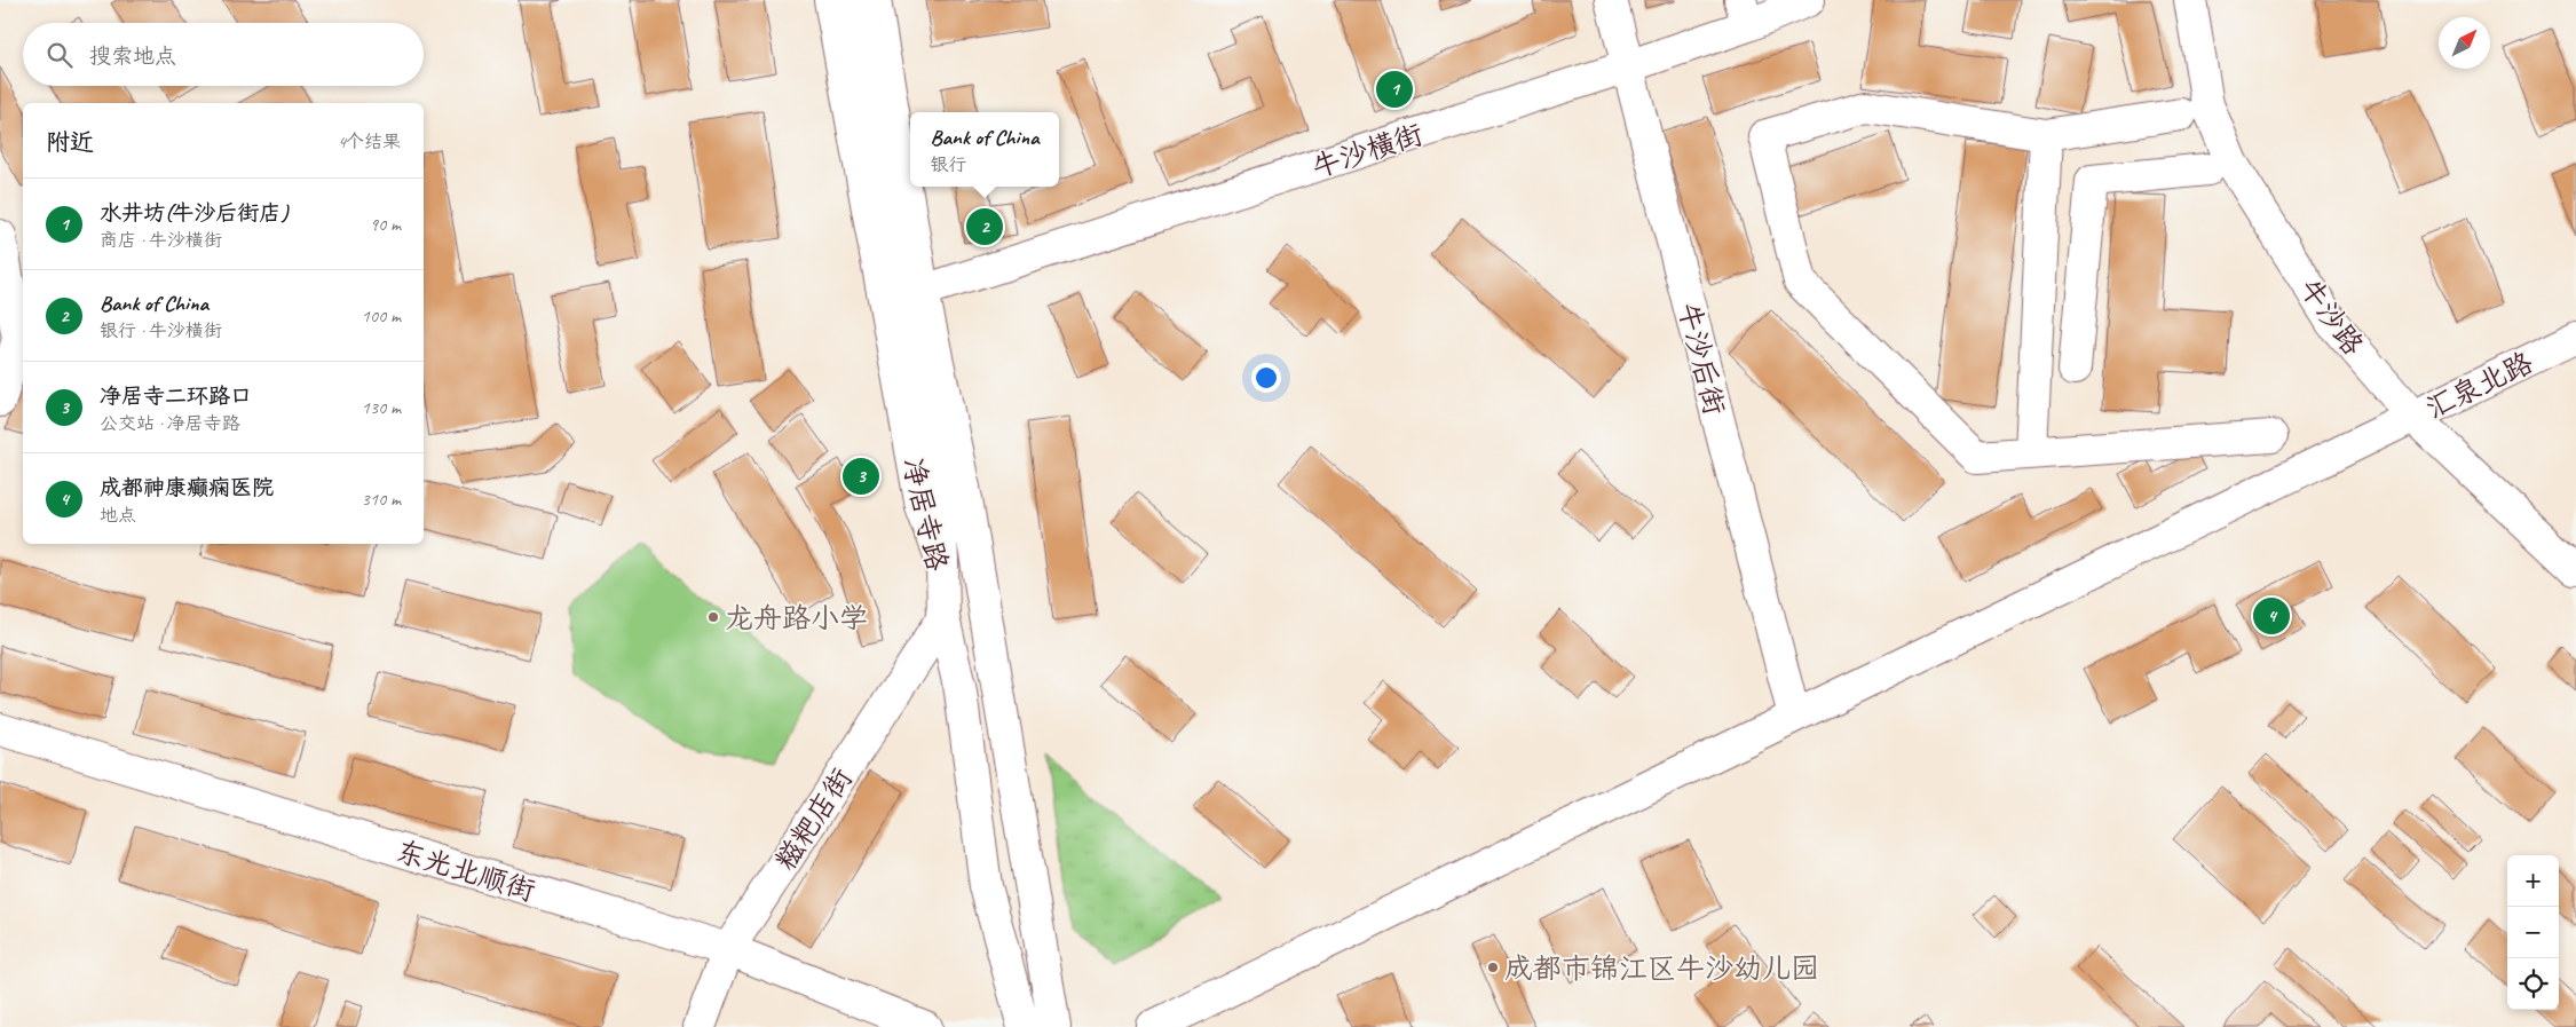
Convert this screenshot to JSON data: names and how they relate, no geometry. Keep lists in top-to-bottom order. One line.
{"streets":{"main road":["牛沙横街","牛沙路","牛沙后街","汇泉北路","净居寺路","糍粑店街","东光北顺街"]},"crossings":[["牛沙横街","牛沙后街"],["牛沙横街","净居寺路"],["牛沙路","汇泉北路"],["牛沙后街","汇泉北路"],["净居寺路","糍粑店街"],["糍粑店街","东光北顺街"]],"places":["龙舟路小学","成都市锦江区牛沙幼儿园"],"north":"top right","page":{"search":"搜索地点","pins":["1","2","3","4"],"heading":["附近","4个结果"],"popup":["Bank of China","银行"],"list":[{"mark":"1","name":"水井坊(牛沙后街店)","note":"商店 · 牛沙横街","value":"90 m"},{"mark":"2","name":"Bank of China","note":"银行 · 牛沙横街","value":"100 m"},{"mark":"3","name":"净居寺二环路口","note":"公交站 · 净居寺路","value":"130 m"},{"mark":"4","name":"成都神康癫痫医院","note":"地点","value":"310 m"}],"map_buttons":["+","−"]}}
